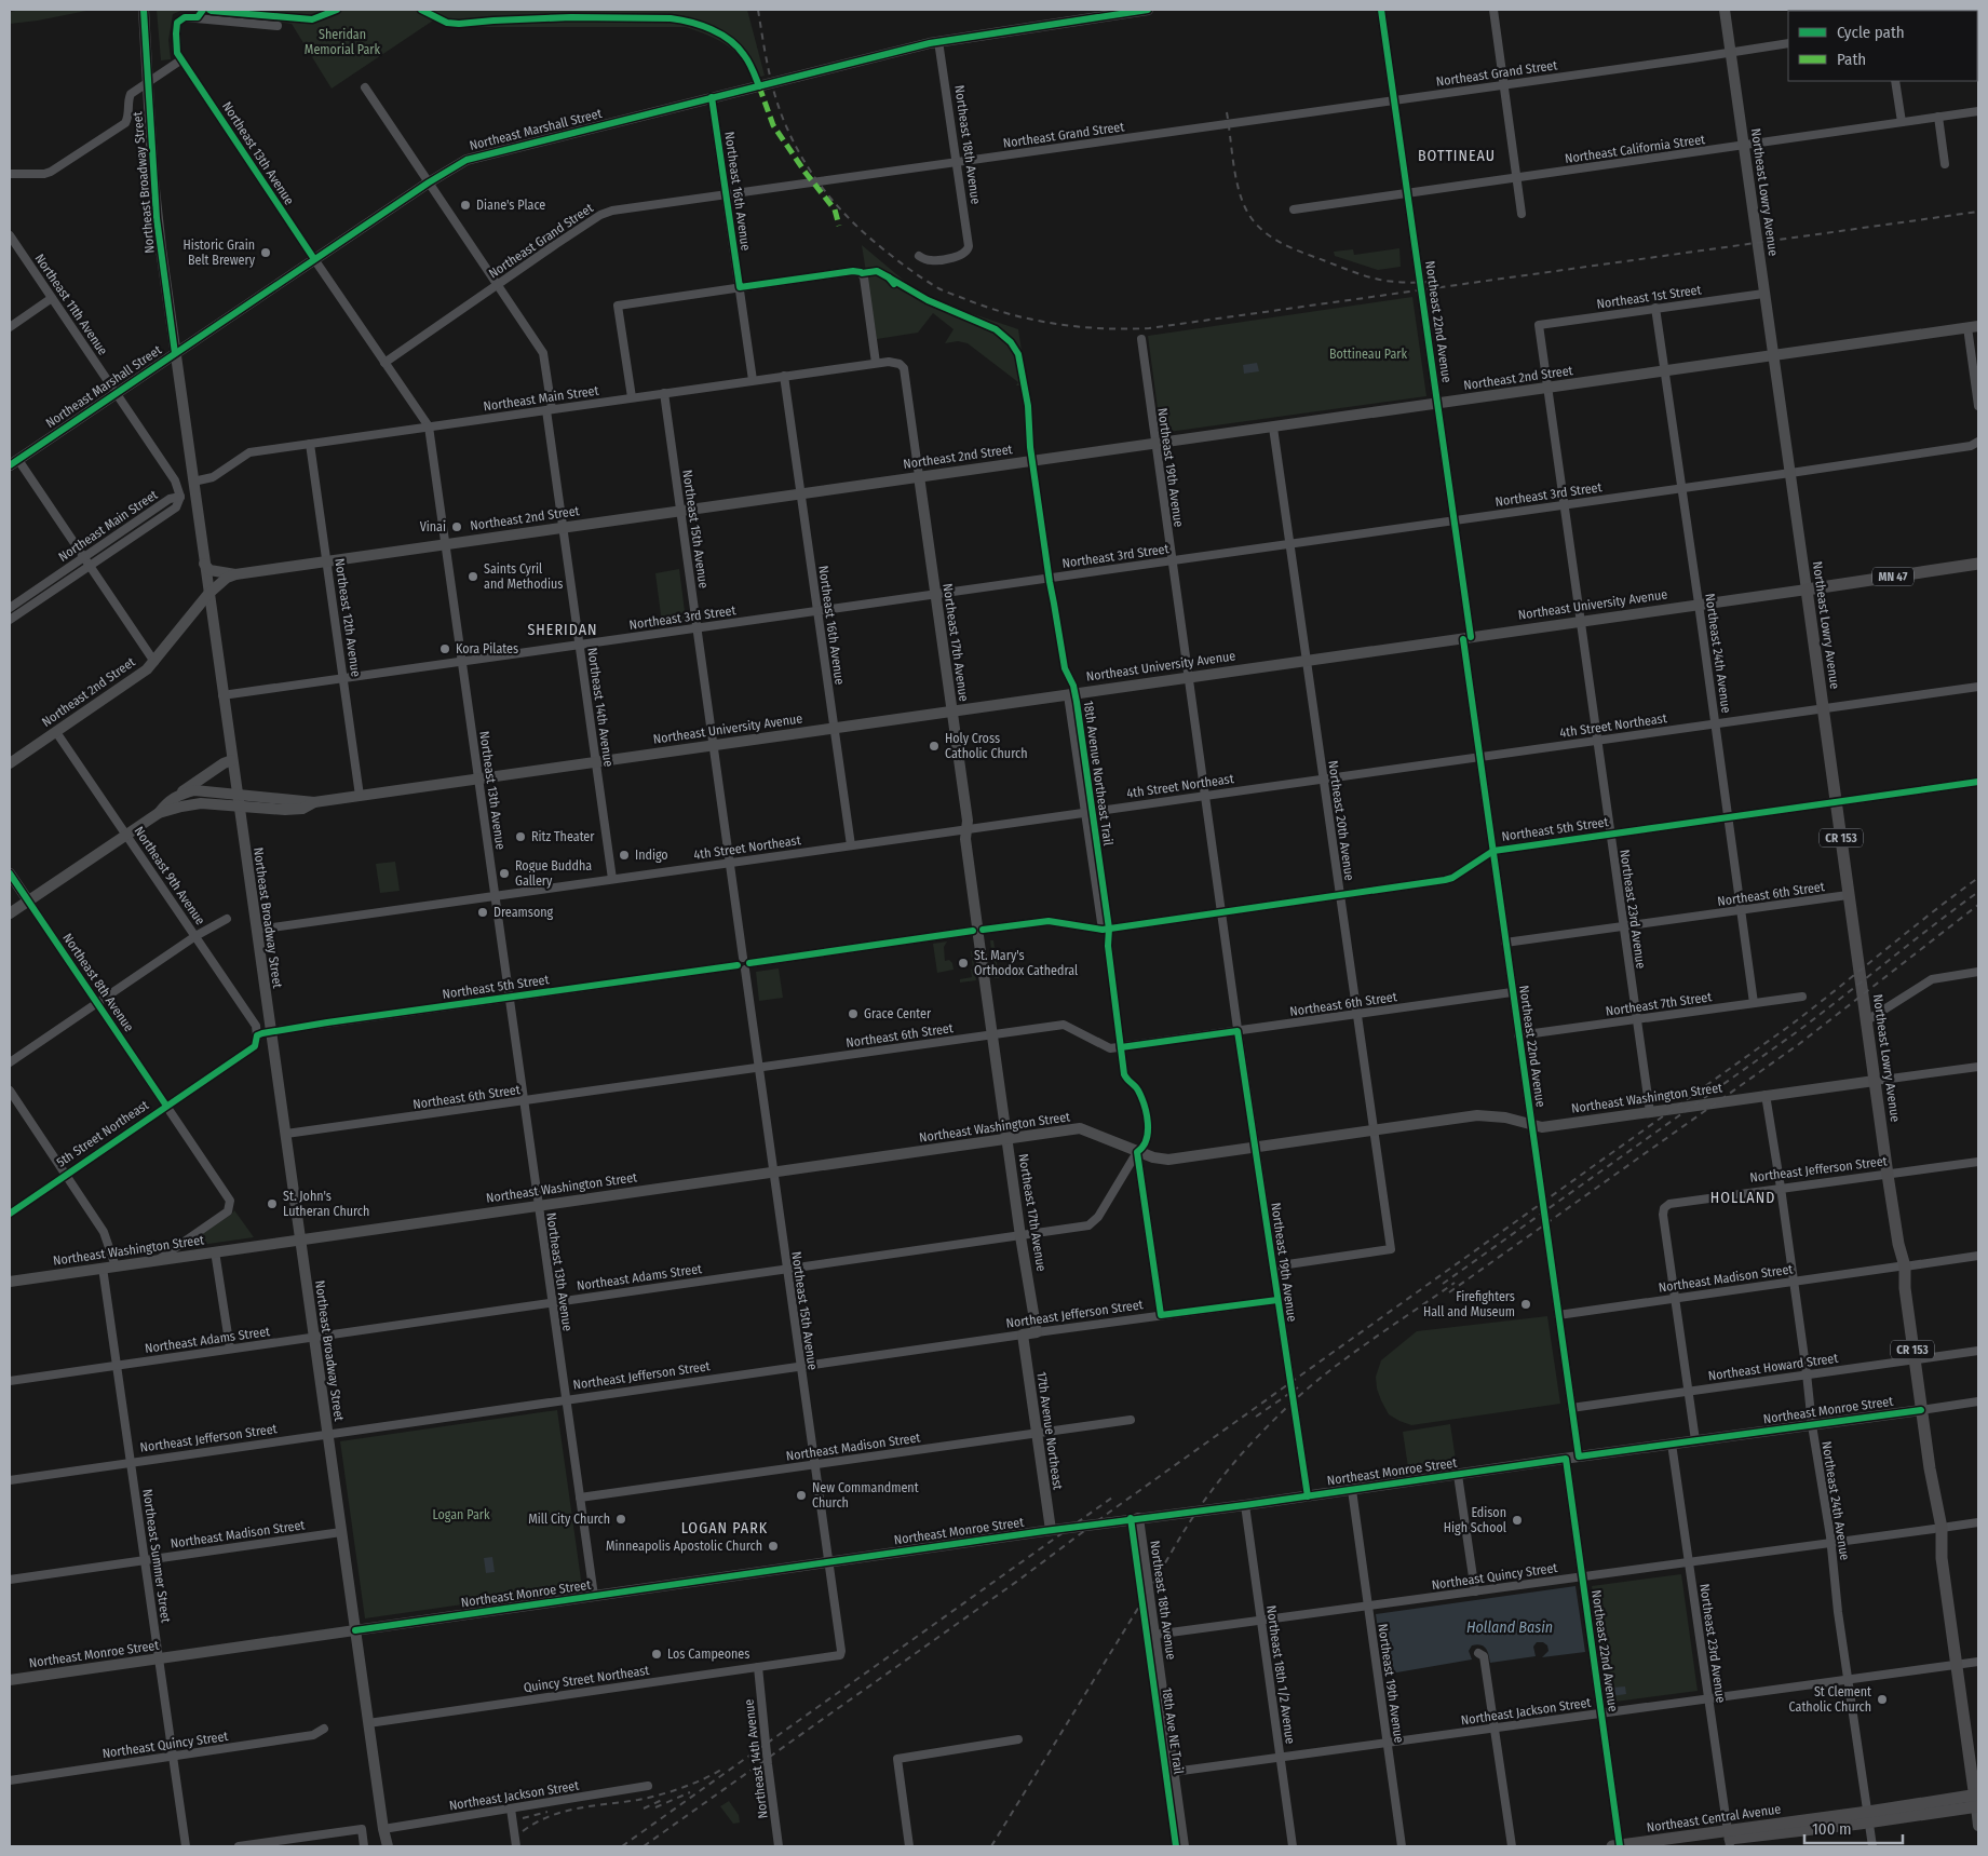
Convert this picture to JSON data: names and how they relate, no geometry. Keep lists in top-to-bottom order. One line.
{"streets":{"main road":["Northeast Lowry Avenue","MN 47","Northeast University Avenue","CR 153","Northeast Central Avenue"],"street":["Northeast Grand Street","Northeast Marshall Street","Northeast 18th Avenue","Northeast California Street","Northeast 13th Avenue","Northeast Broadway Street","Northeast 16th Avenue","Northeast 1st Street","Northeast 11th Avenue","Northeast 22nd Avenue","Northeast 2nd Street","Northeast Main Street","Northeast 19th Avenue","Northeast 3rd Street","Northeast 15th Avenue","Northeast 12th Avenue","Northeast 17th Avenue","Northeast 24th Avenue","Northeast 14th Avenue","4th Street Northeast","Northeast 20th Avenue","Northeast 5th Street","Northeast 9th Avenue","Northeast 6th Street","Northeast 23rd Avenue","Northeast 8th Avenue","Northeast 7th Street","Northeast Washington Street","5th Street Northeast","Northeast Jefferson Street","Northeast Adams Street","Northeast Madison Street","Northeast Howard Street","Northeast Monroe Street","17th Avenue Northeast","Northeast Summer Street","Northeast Quincy Street","Northeast 18th 1/2 Avenue","Quincy Street Northeast","Northeast Jackson Street"],"cycle path":["18th Avenue Northeast Trail","18th Ave NE Trail"]},"crossings":[["Northeast Grand Street","Northeast 18th Avenue"],["Northeast Grand Street","Northeast 13th Avenue"],["Northeast Grand Street","Northeast 16th Avenue"],["Northeast Grand Street","Northeast Lowry Avenue"],["Northeast Grand Street","Northeast 22nd Avenue"],["Northeast Grand Street","Northeast 14th Avenue"],["Northeast Marshall Street","Northeast 18th Avenue"],["Northeast Marshall Street","Northeast 13th Avenue"],["Northeast Marshall Street","Northeast Broadway Street"],["Northeast Marshall Street","Northeast 16th Avenue"],["Northeast Marshall Street","Northeast 11th Avenue"],["Northeast Marshall Street","Northeast 14th Avenue"],["Northeast 18th Avenue","Northeast Monroe Street"],["Northeast 18th Avenue","Northeast Quincy Street"],["Northeast 18th Avenue","Northeast Jackson Street"],["Northeast California Street","Northeast Lowry Avenue"],["Northeast California Street","Northeast 22nd Avenue"],["Northeast 13th Avenue","Northeast 2nd Street"],["Northeast 13th Avenue","Northeast Main Street"],["Northeast 13th Avenue","Northeast 3rd Street"],["Northeast 13th Avenue","Northeast University Avenue"],["Northeast 13th Avenue","4th Street Northeast"],["Northeast 13th Avenue","Northeast 5th Street"],["Northeast 13th Avenue","Northeast 6th Street"],["Northeast 13th Avenue","Northeast Washington Street"],["Northeast 13th Avenue","Northeast Jefferson Street"],["Northeast 13th Avenue","Northeast Adams Street"],["Northeast 13th Avenue","Northeast Madison Street"],["Northeast 13th Avenue","Northeast Monroe Street"],["Northeast Broadway Street","Northeast 2nd Street"],["Northeast Broadway Street","Northeast Main Street"],["Northeast Broadway Street","Northeast 3rd Street"],["Northeast Broadway Street","Northeast University Avenue"],["Northeast Broadway Street","4th Street Northeast"],["Northeast Broadway Street","Northeast 5th Street"],["Northeast Broadway Street","Northeast 6th Street"],["Northeast Broadway Street","Northeast Washington Street"],["Northeast Broadway Street","Northeast Jefferson Street"],["Northeast Broadway Street","Northeast Adams Street"],["Northeast Broadway Street","Northeast Madison Street"],["Northeast Broadway Street","Northeast Monroe Street"],["Northeast Broadway Street","Quincy Street Northeast"],["Northeast Broadway Street","Northeast Jackson Street"],["Northeast 16th Avenue","Northeast 2nd Street"],["Northeast 16th Avenue","Northeast Main Street"],["Northeast 16th Avenue","Northeast 3rd Street"],["Northeast 16th Avenue","Northeast University Avenue"],["Northeast 16th Avenue","4th Street Northeast"],["Northeast Lowry Avenue","Northeast 1st Street"],["Northeast Lowry Avenue","Northeast 2nd Street"],["Northeast Lowry Avenue","Northeast 3rd Street"],["Northeast Lowry Avenue","Northeast University Avenue"],["Northeast Lowry Avenue","4th Street Northeast"],["Northeast Lowry Avenue","Northeast 5th Street"],["Northeast Lowry Avenue","Northeast 6th Street"],["Northeast Lowry Avenue","Northeast Washington Street"],["Northeast Lowry Avenue","Northeast Jefferson Street"],["Northeast Lowry Avenue","Northeast Madison Street"],["Northeast Lowry Avenue","Northeast Howard Street"],["Northeast Lowry Avenue","Northeast Monroe Street"],["Northeast Lowry Avenue","Northeast Quincy Street"],["Northeast Lowry Avenue","Northeast Jackson Street"],["Northeast Lowry Avenue","Northeast Central Avenue"],["Northeast 1st Street","Northeast 24th Avenue"],["Northeast 1st Street","Northeast 23rd Avenue"],["Northeast 11th Avenue","Northeast Main Street"],["Northeast 22nd Avenue","Northeast 2nd Street"],["Northeast 22nd Avenue","Northeast 3rd Street"],["Northeast 22nd Avenue","Northeast University Avenue"],["Northeast 22nd Avenue","4th Street Northeast"],["Northeast 22nd Avenue","Northeast 5th Street"],["Northeast 22nd Avenue","Northeast 6th Street"],["Northeast 22nd Avenue","Northeast 7th Street"],["Northeast 22nd Avenue","Northeast Washington Street"],["Northeast 22nd Avenue","Northeast Madison Street"],["Northeast 22nd Avenue","Northeast Howard Street"],["Northeast 22nd Avenue","Northeast Monroe Street"],["Northeast 22nd Avenue","Northeast Quincy Street"],["Northeast 22nd Avenue","Northeast Jackson Street"],["Northeast 22nd Avenue","Northeast Central Avenue"],["Northeast 2nd Street","Northeast 19th Avenue"],["Northeast 2nd Street","Northeast 15th Avenue"],["Northeast 2nd Street","Northeast 12th Avenue"],["Northeast 2nd Street","Northeast 17th Avenue"],["Northeast 2nd Street","Northeast 24th Avenue"],["Northeast 2nd Street","Northeast 14th Avenue"],["Northeast 2nd Street","Northeast 20th Avenue"],["Northeast 2nd Street","Northeast 9th Avenue"],["Northeast 2nd Street","Northeast 23rd Avenue"],["Northeast Main Street","Northeast 15th Avenue"],["Northeast Main Street","Northeast 12th Avenue"],["Northeast Main Street","Northeast 17th Avenue"],["Northeast Main Street","Northeast 14th Avenue"],["Northeast 19th Avenue","Northeast 3rd Street"],["Northeast 19th Avenue","Northeast University Avenue"],["Northeast 19th Avenue","4th Street Northeast"],["Northeast 19th Avenue","Northeast 20th Avenue"],["Northeast 19th Avenue","Northeast 5th Street"],["Northeast 19th Avenue","Northeast 6th Street"],["Northeast 19th Avenue","Northeast Washington Street"],["Northeast 19th Avenue","Northeast Jefferson Street"],["Northeast 19th Avenue","Northeast Monroe Street"],["Northeast 19th Avenue","Northeast Quincy Street"],["Northeast 19th Avenue","Northeast Jackson Street"],["Northeast 3rd Street","Northeast 15th Avenue"],["Northeast 3rd Street","Northeast 12th Avenue"],["Northeast 3rd Street","Northeast 17th Avenue"],["Northeast 3rd Street","Northeast 24th Avenue"],["Northeast 3rd Street","Northeast 14th Avenue"],["Northeast 3rd Street","Northeast 20th Avenue"],["Northeast 3rd Street","Northeast 23rd Avenue"],["Northeast 15th Avenue","Northeast University Avenue"],["Northeast 15th Avenue","4th Street Northeast"],["Northeast 15th Avenue","Northeast 5th Street"],["Northeast 15th Avenue","Northeast 6th Street"],["Northeast 15th Avenue","Northeast Washington Street"],["Northeast 15th Avenue","Northeast Jefferson Street"],["Northeast 15th Avenue","Northeast Adams Street"],["Northeast 15th Avenue","Northeast Madison Street"],["Northeast 15th Avenue","Northeast Monroe Street"],["Northeast 15th Avenue","Quincy Street Northeast"],["Northeast University Avenue","Northeast 12th Avenue"],["Northeast University Avenue","Northeast 17th Avenue"],["Northeast University Avenue","Northeast 24th Avenue"],["Northeast University Avenue","Northeast 14th Avenue"],["Northeast University Avenue","Northeast 20th Avenue"],["Northeast University Avenue","Northeast 9th Avenue"],["Northeast University Avenue","Northeast 23rd Avenue"],["Northeast University Avenue","Northeast 8th Avenue"],["Northeast 17th Avenue","4th Street Northeast"],["Northeast 17th Avenue","Northeast 5th Street"],["Northeast 17th Avenue","Northeast 6th Street"],["Northeast 17th Avenue","Northeast Washington Street"],["Northeast 17th Avenue","Northeast Jefferson Street"],["Northeast 17th Avenue","Northeast Adams Street"],["Northeast 24th Avenue","4th Street Northeast"],["Northeast 24th Avenue","Northeast 5th Street"],["Northeast 24th Avenue","Northeast 6th Street"],["Northeast 24th Avenue","Northeast 7th Street"],["Northeast 24th Avenue","Northeast Washington Street"],["Northeast 24th Avenue","Northeast Jefferson Street"],["Northeast 24th Avenue","Northeast Madison Street"],["Northeast 24th Avenue","Northeast Howard Street"],["Northeast 24th Avenue","Northeast Monroe Street"],["Northeast 24th Avenue","Northeast Quincy Street"],["Northeast 24th Avenue","Northeast Jackson Street"],["Northeast 24th Avenue","Northeast Central Avenue"],["Northeast 14th Avenue","4th Street Northeast"],["Northeast 14th Avenue","Quincy Street Northeast"],["4th Street Northeast","Northeast 20th Avenue"],["4th Street Northeast","Northeast 23rd Avenue"],["Northeast 20th Avenue","Northeast 5th Street"],["Northeast 20th Avenue","Northeast 6th Street"],["Northeast 20th Avenue","Northeast Washington Street"],["Northeast 5th Street","Northeast 23rd Avenue"],["Northeast 9th Avenue","5th Street Northeast"],["Northeast 6th Street","Northeast 23rd Avenue"],["Northeast 23rd Avenue","Northeast 7th Street"],["Northeast 23rd Avenue","Northeast Washington Street"],["Northeast 23rd Avenue","Northeast Monroe Street"],["Northeast 23rd Avenue","Northeast Quincy Street"],["Northeast 23rd Avenue","Northeast Jackson Street"],["Northeast 23rd Avenue","Northeast Central Avenue"],["Northeast 8th Avenue","Northeast Washington Street"],["Northeast 8th Avenue","5th Street Northeast"],["Northeast Washington Street","Northeast Adams Street"],["Northeast Washington Street","Northeast Summer Street"],["Northeast Jefferson Street","Northeast Madison Street"],["Northeast Jefferson Street","17th Avenue Northeast"],["Northeast Jefferson Street","Northeast Summer Street"],["Northeast Adams Street","Northeast Summer Street"],["Northeast Madison Street","17th Avenue Northeast"],["Northeast Madison Street","Northeast Summer Street"],["Northeast Monroe Street","17th Avenue Northeast"],["Northeast Monroe Street","Northeast Summer Street"],["Northeast Monroe Street","Northeast 18th 1/2 Avenue"],["Northeast Summer Street","Northeast Quincy Street"],["Northeast Quincy Street","Northeast 18th 1/2 Avenue"],["Northeast 18th 1/2 Avenue","Northeast Jackson Street"]],"districts":["BOTTINEAU","SHERIDAN","HOLLAND","LOGAN PARK"],"water":["Holland Basin"],"parks":["Sheridan Memorial Park","Bottineau Park","Logan Park"],"places":["Diane's Place","Historic Grain Belt Brewery","Vinai","Saints Cyril and Methodius","Kora Pilates","Holy Cross Catholic Church","Ritz Theater","Indigo","Rogue Buddha Gallery","Dreamsong","St. Mary's Orthodox Cathedral","Grace Center","St. John's Lutheran Church","Firefighters Hall and Museum","New Commandment Church","Mill City Church","Edison High School","Minneapolis Apostolic Church","Los Campeones","St Clement Catholic Church"],"legend":["Cycle path","Path"],"scale_bar":"100 m"}
